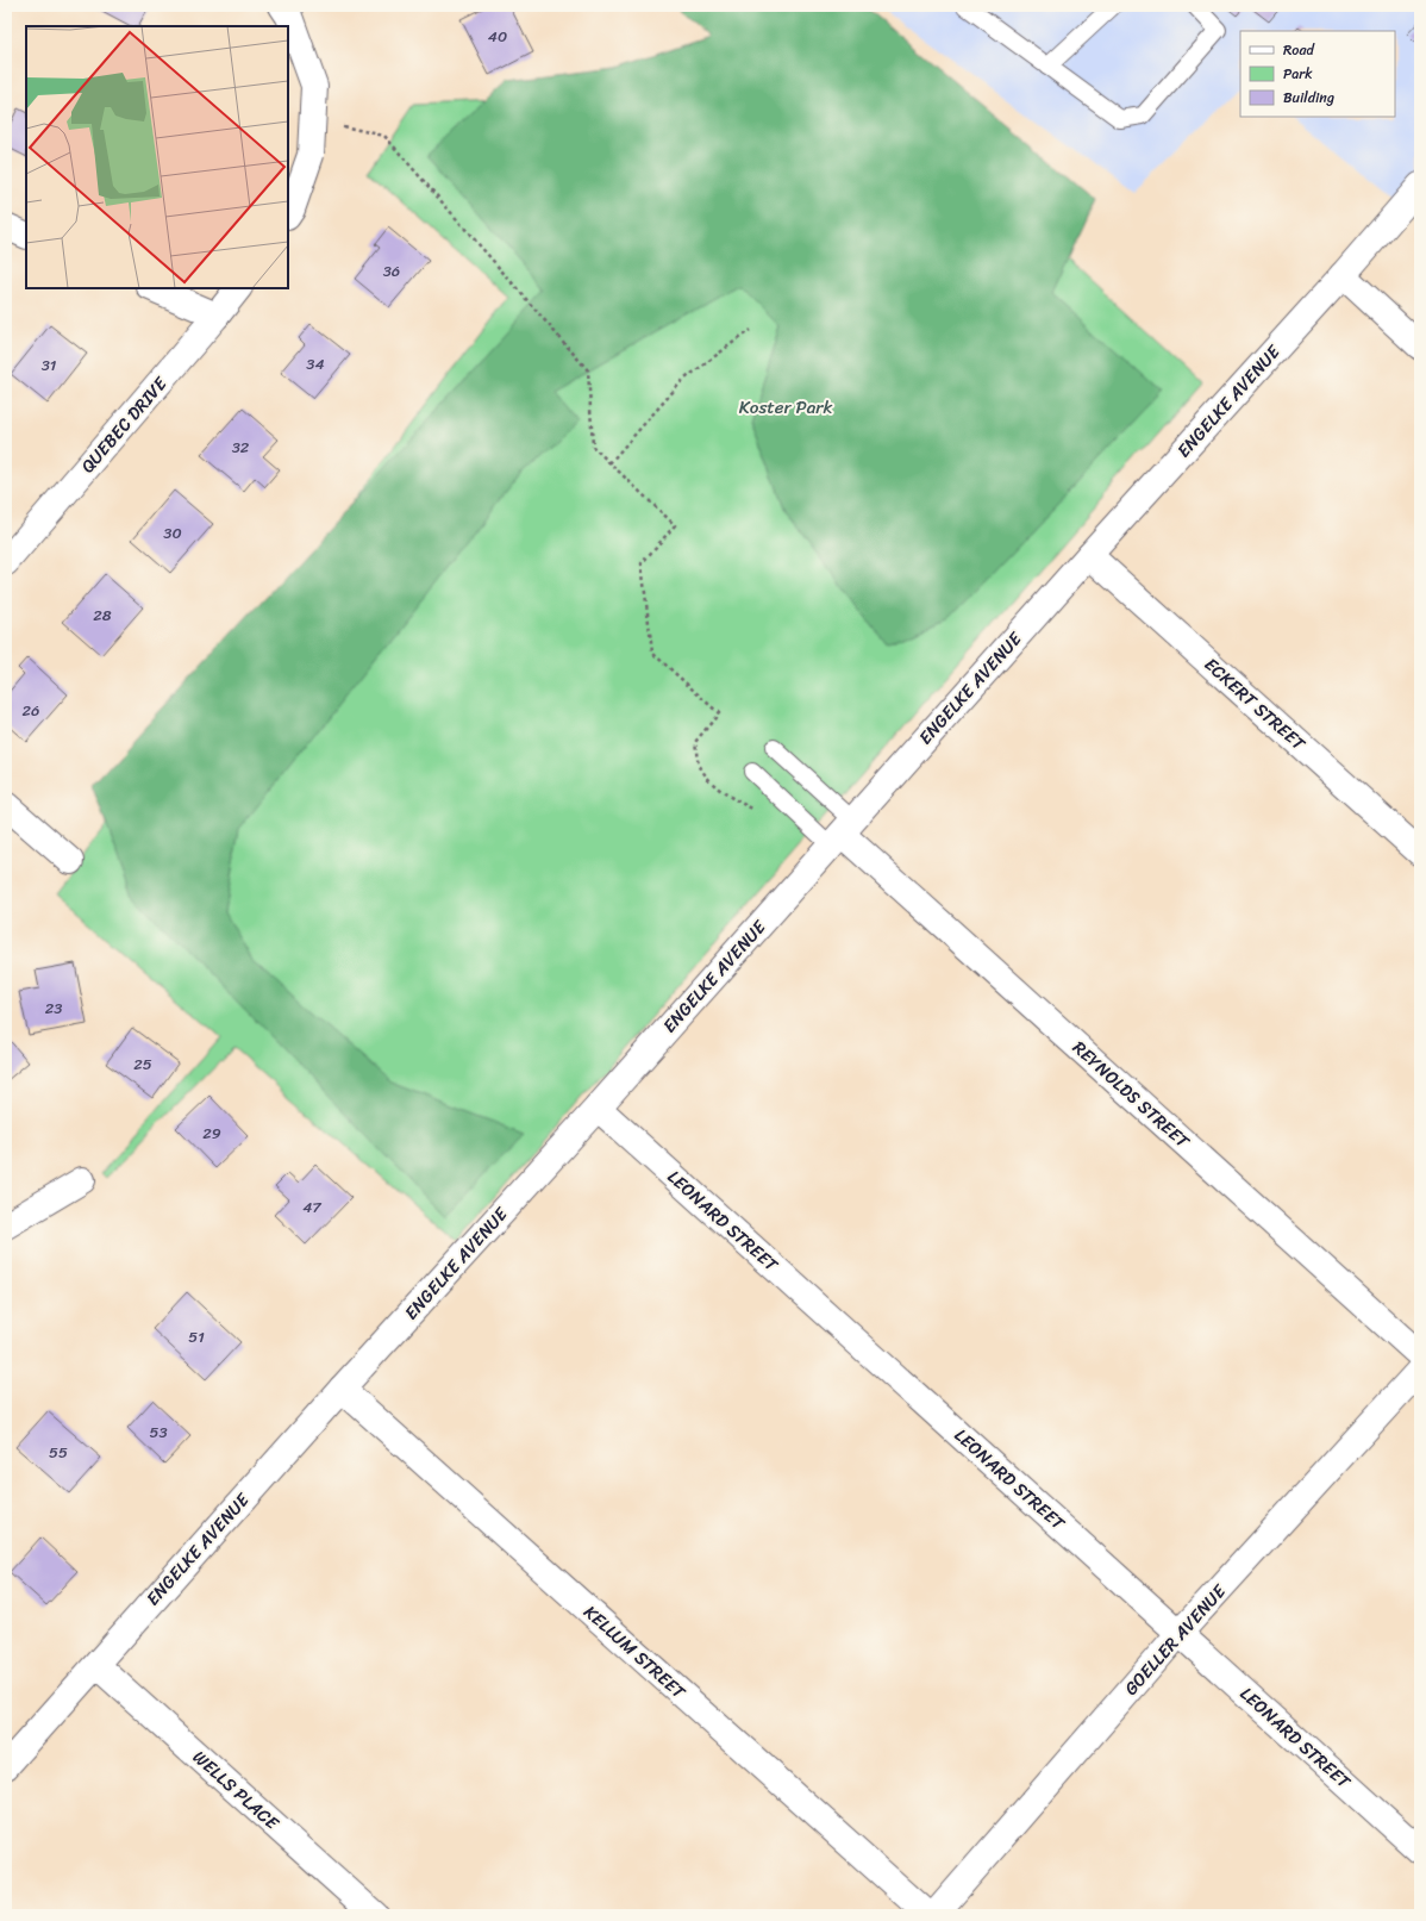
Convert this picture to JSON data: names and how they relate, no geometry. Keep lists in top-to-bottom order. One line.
{"streets":{"street":["ENGELKE AVENUE","QUEBEC DRIVE","ECKERT STREET","REYNOLDS STREET","LEONARD STREET","GOELLER AVENUE","KELLUM STREET","WELLS PLACE"]},"crossings":[["ENGELKE AVENUE","ECKERT STREET"],["ENGELKE AVENUE","REYNOLDS STREET"],["ENGELKE AVENUE","LEONARD STREET"],["ENGELKE AVENUE","KELLUM STREET"],["ENGELKE AVENUE","WELLS PLACE"],["LEONARD STREET","GOELLER AVENUE"]],"parks":["Koster Park"],"house_numbers":["40","36","34","31","32","30","28","26","23","25","29","47","51","53","55"],"legend":["Road","Park","Building"]}
